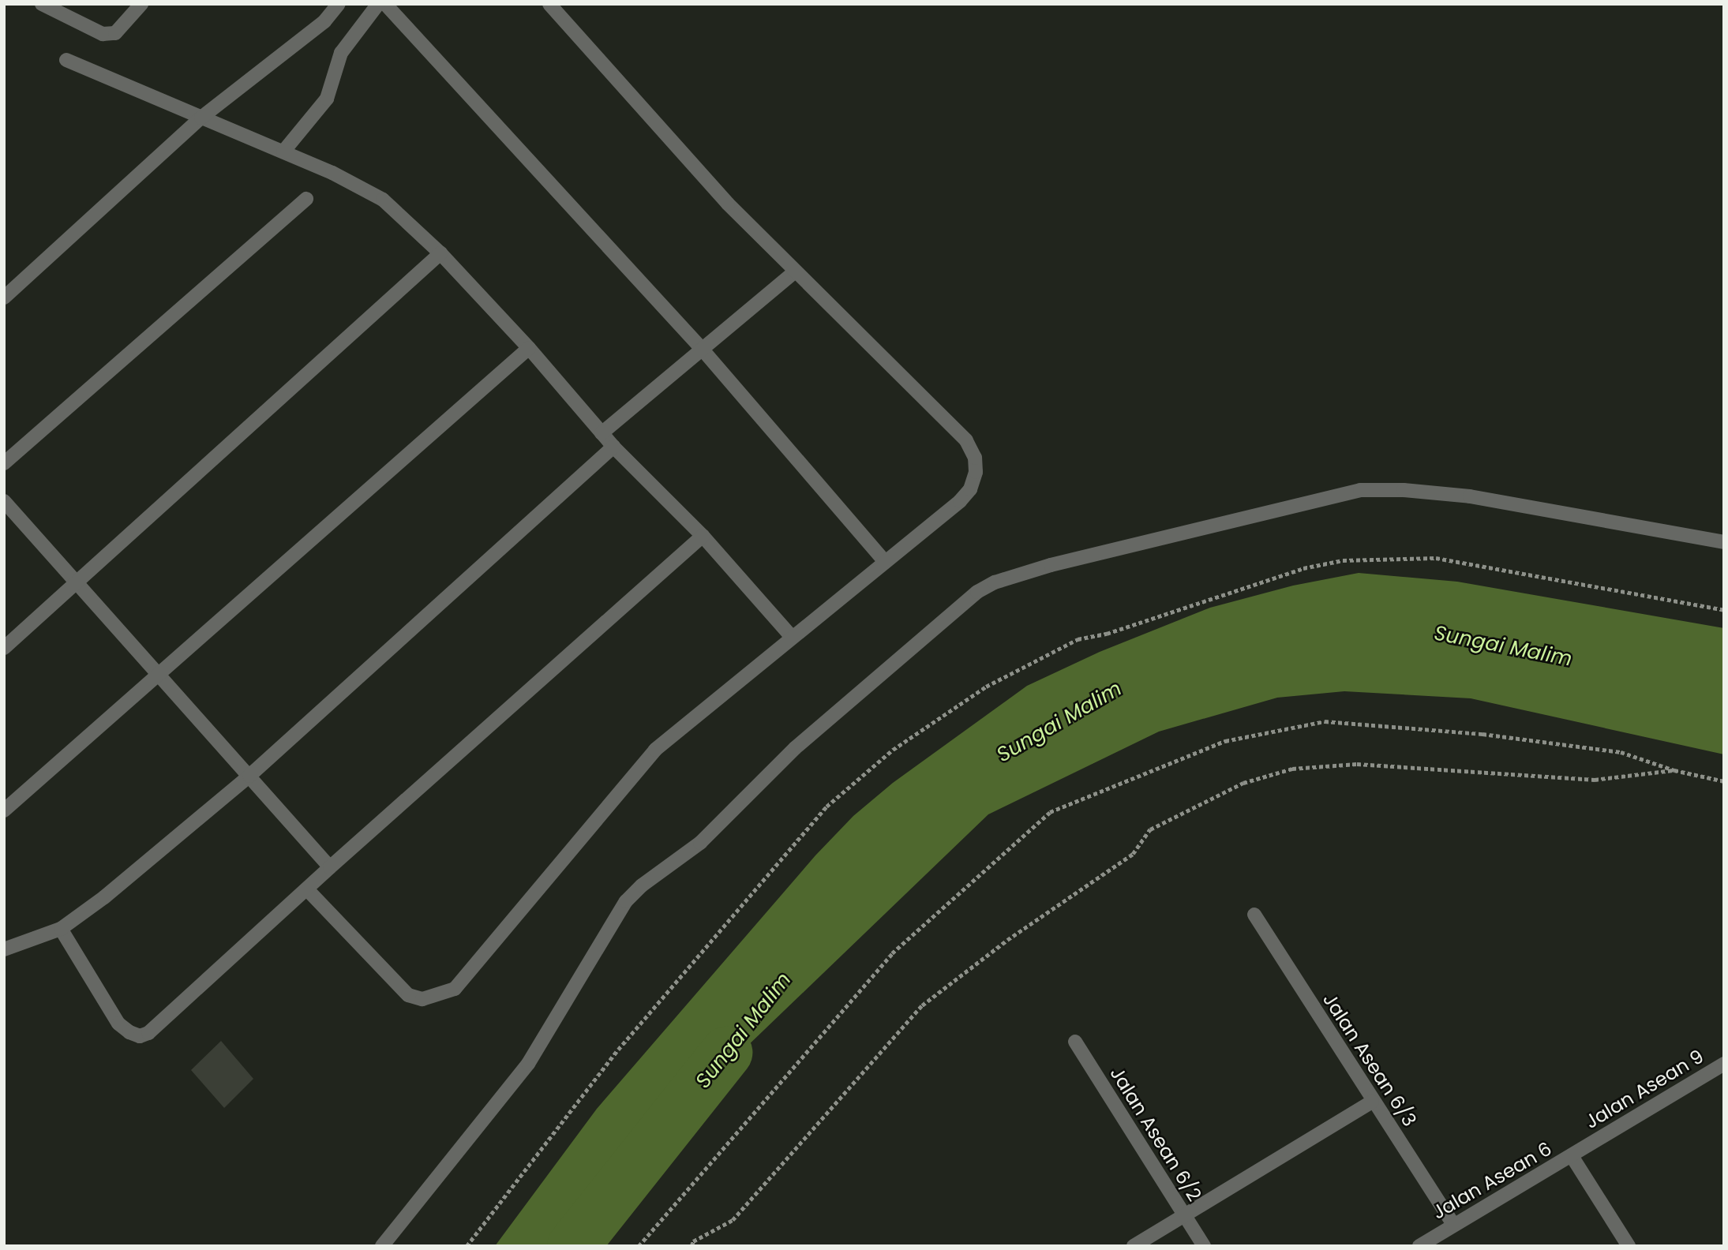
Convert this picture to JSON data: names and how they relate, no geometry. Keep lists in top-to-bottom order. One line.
{"streets":{"street":["Jalan Asean 6/3","Jalan Asean 9","Jalan Asean 6/2","Jalan Asean 6"]},"crossings":[["Jalan Asean 6/3","Jalan Asean 6"],["Jalan Asean 9","Jalan Asean 6"]],"water":["Sungai Malim"]}
